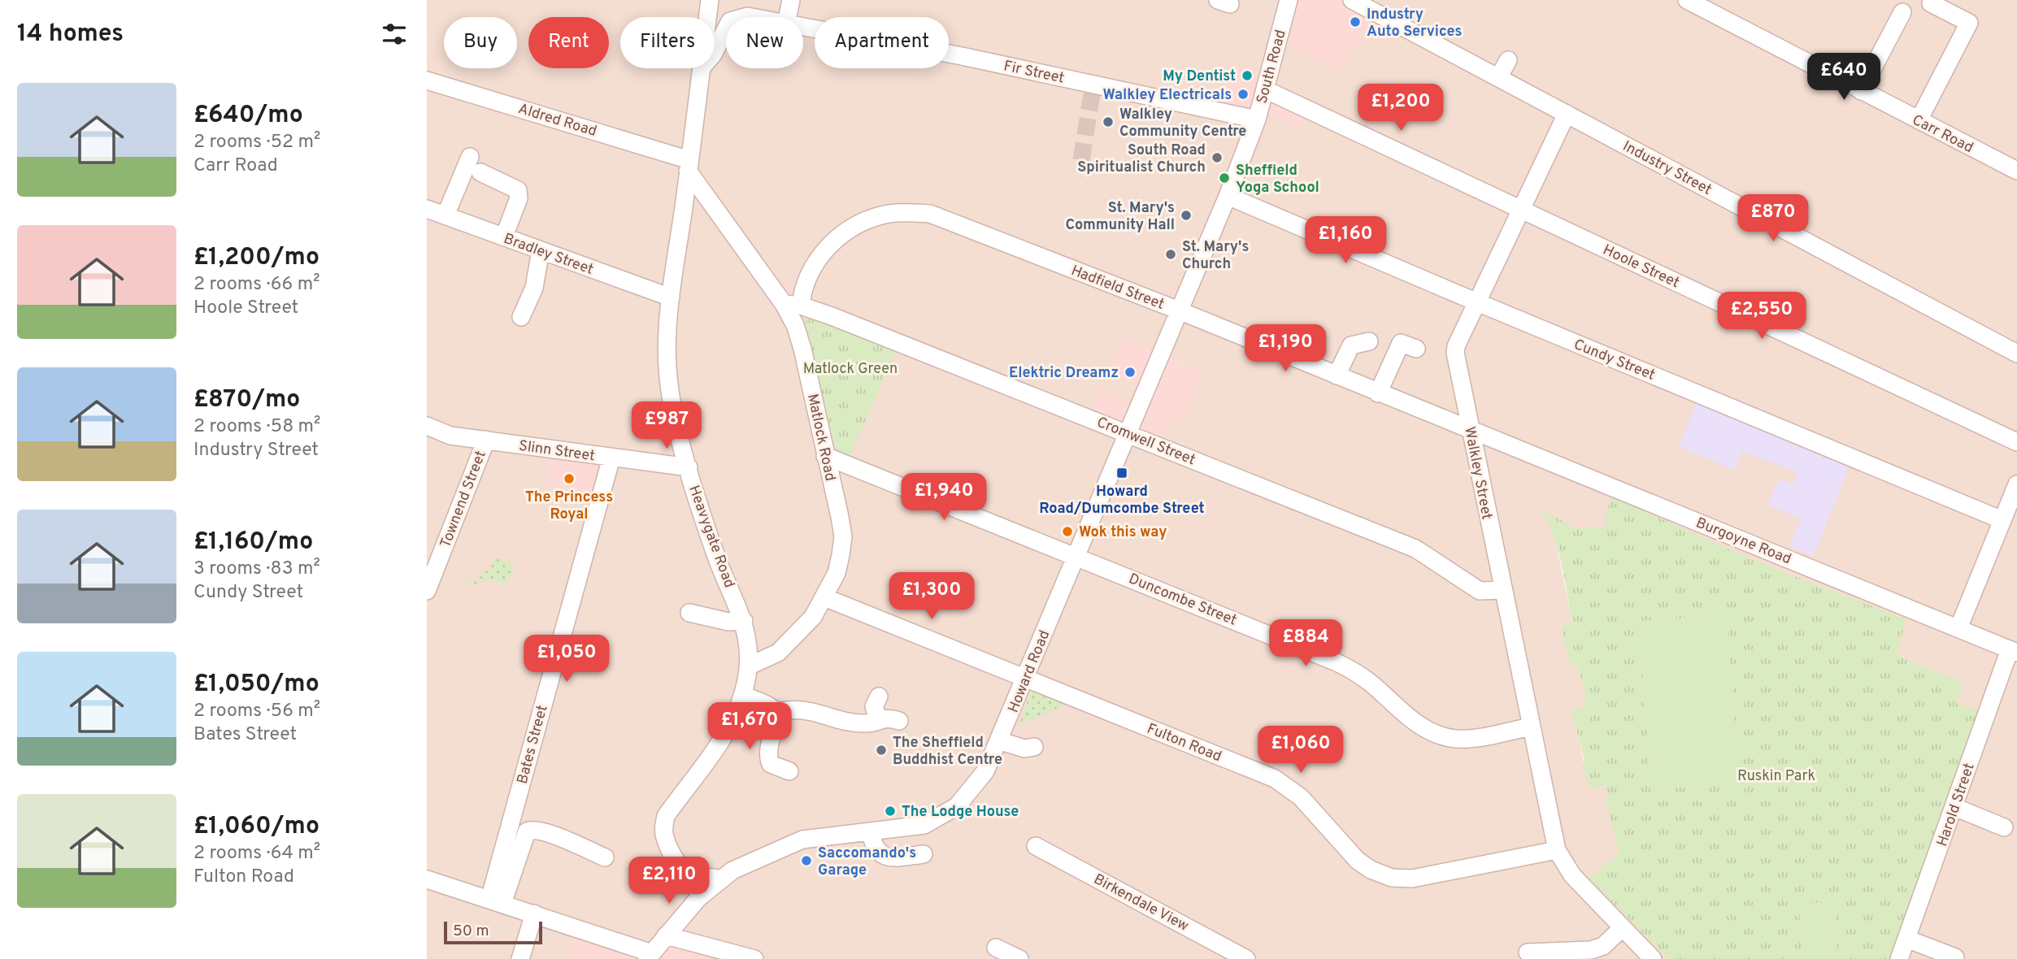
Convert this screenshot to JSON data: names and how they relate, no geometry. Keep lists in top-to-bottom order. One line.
{"streets":{"street":["South Road","Fir Street","Aldred Road","Carr Road","Industry Street","Bradley Street","Hoole Street","Hadfield Street","Cundy Street","Matlock Road","Cromwell Street","Slinn Street","Walkley Street","Townend Street","Heavygate Road","Burgoyne Road","Duncombe Street","Howard Road","Fulton Road","Bates Street","Harold Street","Birkendale View"]},"crossings":[["South Road","Fir Street"],["South Road","Hoole Street"],["South Road","Cundy Street"],["South Road","Howard Road"],["Aldred Road","Matlock Road"],["Aldred Road","Heavygate Road"],["Industry Street","Walkley Street"],["Bradley Street","Heavygate Road"],["Hoole Street","Walkley Street"],["Hadfield Street","Cromwell Street"],["Hadfield Street","Walkley Street"],["Hadfield Street","Burgoyne Road"],["Hadfield Street","Howard Road"],["Cundy Street","Walkley Street"],["Cundy Street","Howard Road"],["Matlock Road","Cromwell Street"],["Matlock Road","Heavygate Road"],["Matlock Road","Duncombe Street"],["Matlock Road","Fulton Road"],["Cromwell Street","Walkley Street"],["Cromwell Street","Howard Road"],["Slinn Street","Townend Street"],["Slinn Street","Heavygate Road"],["Slinn Street","Bates Street"],["Walkley Street","Burgoyne Road"],["Walkley Street","Duncombe Street"],["Walkley Street","Fulton Road"],["Heavygate Road","Howard Road"],["Burgoyne Road","Harold Street"],["Duncombe Street","Howard Road"],["Howard Road","Fulton Road"]],"parks":["Matlock Green","Ruskin Park"],"places":{"other":["Industry Auto Services","My Dentist","Walkley Electricals","Walkley Community Centre","South Road Spiritualist Church","Sheffield Yoga School","St. Mary's Community Hall","St. Mary's Church","Elektric Dreamz","The Princess Royal","Wok this way","The Sheffield Buddhist Centre","The Lodge House","Saccomando's Garage"],"transit":["Howard Road/Dumcombe Street"]},"scale_bar":"50 m","page":{"heading":"14 homes","chip":["Buy","Rent","Filters","New","Apartment"],"price":["£640","£1,200","£870","£1,160","£2,550","£1,190","£987","£1,940","£1,300","£884","£1,050","£1,670","£1,060","£2,110"],"list":[{"name":"£640/mo","note":"2 rooms · 52 m² · Carr Road"},{"name":"£1,200/mo","note":"2 rooms · 66 m² · Hoole Street"},{"name":"£870/mo","note":"2 rooms · 58 m² · Industry Street"},{"name":"£1,160/mo","note":"3 rooms · 83 m² · Cundy Street"},{"name":"£1,050/mo","note":"2 rooms · 56 m² · Bates Street"},{"name":"£1,060/mo","note":"2 rooms · 64 m² · Fulton Road"}],"scale":"50 m"}}
